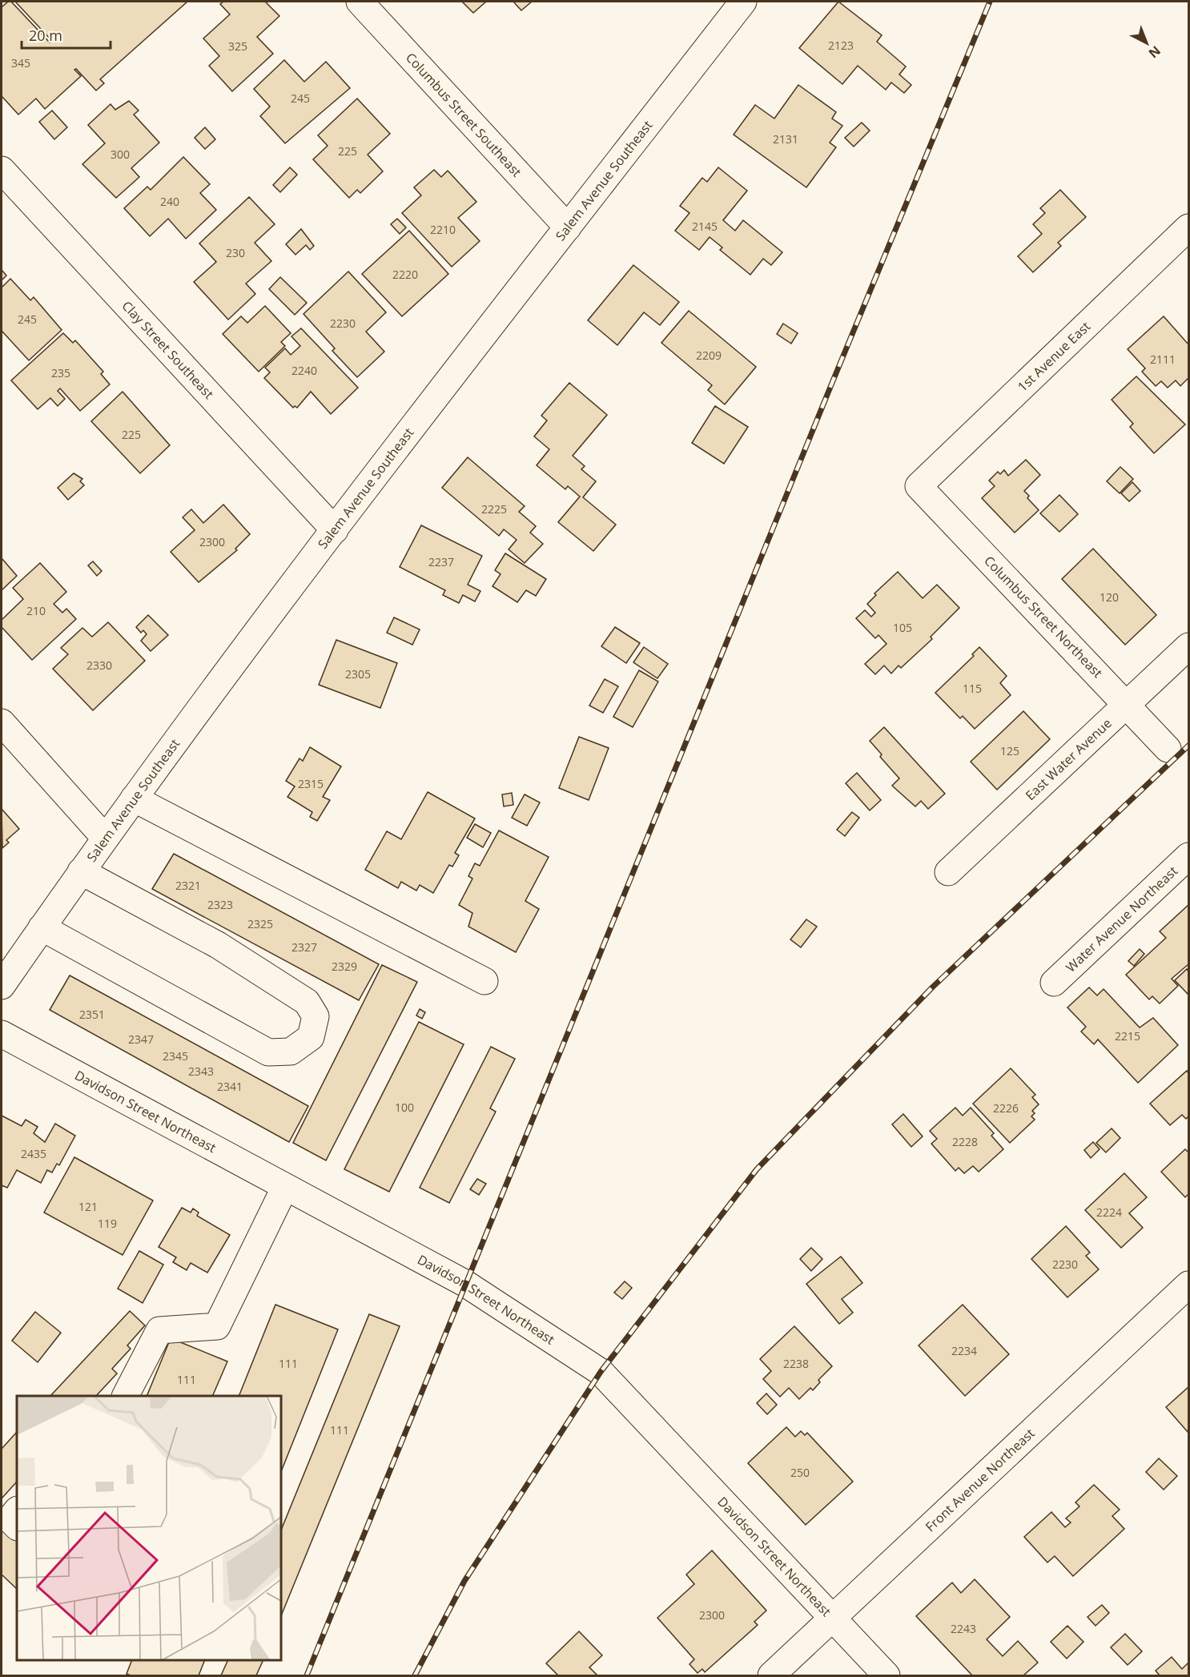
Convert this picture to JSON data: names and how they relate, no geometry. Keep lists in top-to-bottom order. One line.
{"streets":{"street":["Columbus Street Southeast","Salem Avenue Southeast","Clay Street Southeast","1st Avenue East","Columbus Street Northeast","East Water Avenue","Water Avenue Northeast","Davidson Street Northeast","Front Avenue Northeast"]},"crossings":[["Columbus Street Southeast","Salem Avenue Southeast"],["Salem Avenue Southeast","Clay Street Southeast"],["1st Avenue East","Columbus Street Northeast"],["Columbus Street Northeast","East Water Avenue"],["Davidson Street Northeast","Front Avenue Northeast"]],"house_numbers":["2123","325","345","245","2131","225","300","240","2145","2210","230","2220","245","2230","2209","2111","2240","235","225","2225","2300","2237","120","210","105","2330","2305","115","125","2315","2321","2323","2325","2327","2329","2351","2215","2347","2345","2343","2341","100","2226","2228","2435","121","2224","119","2230","2234","111","2238","111","111","250","2300","2243"],"scale_bar":"20 m","north":"bottom right"}
